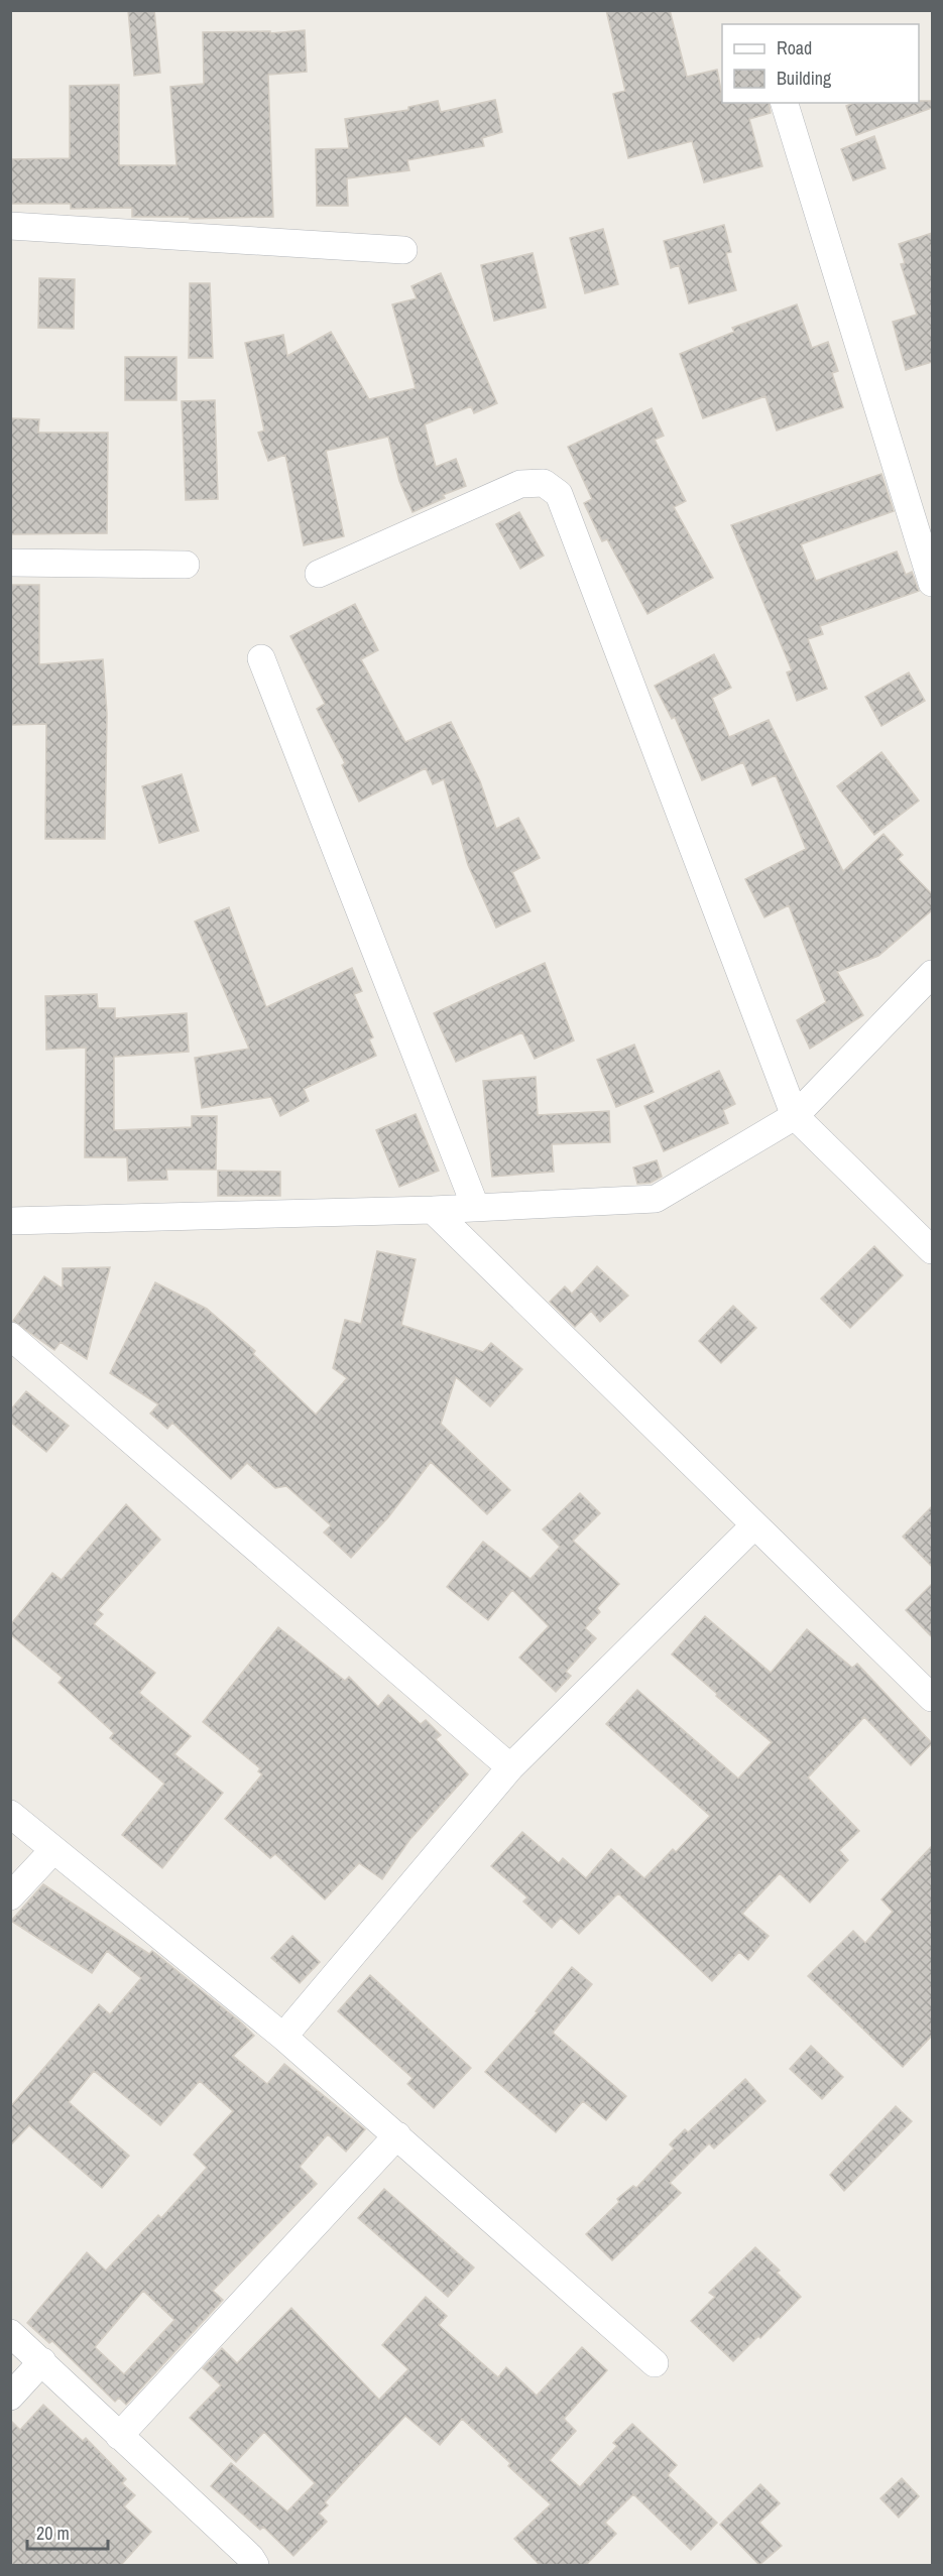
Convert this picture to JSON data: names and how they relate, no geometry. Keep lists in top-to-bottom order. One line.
{"legend":["Road","Building"],"scale_bar":"20 m"}
